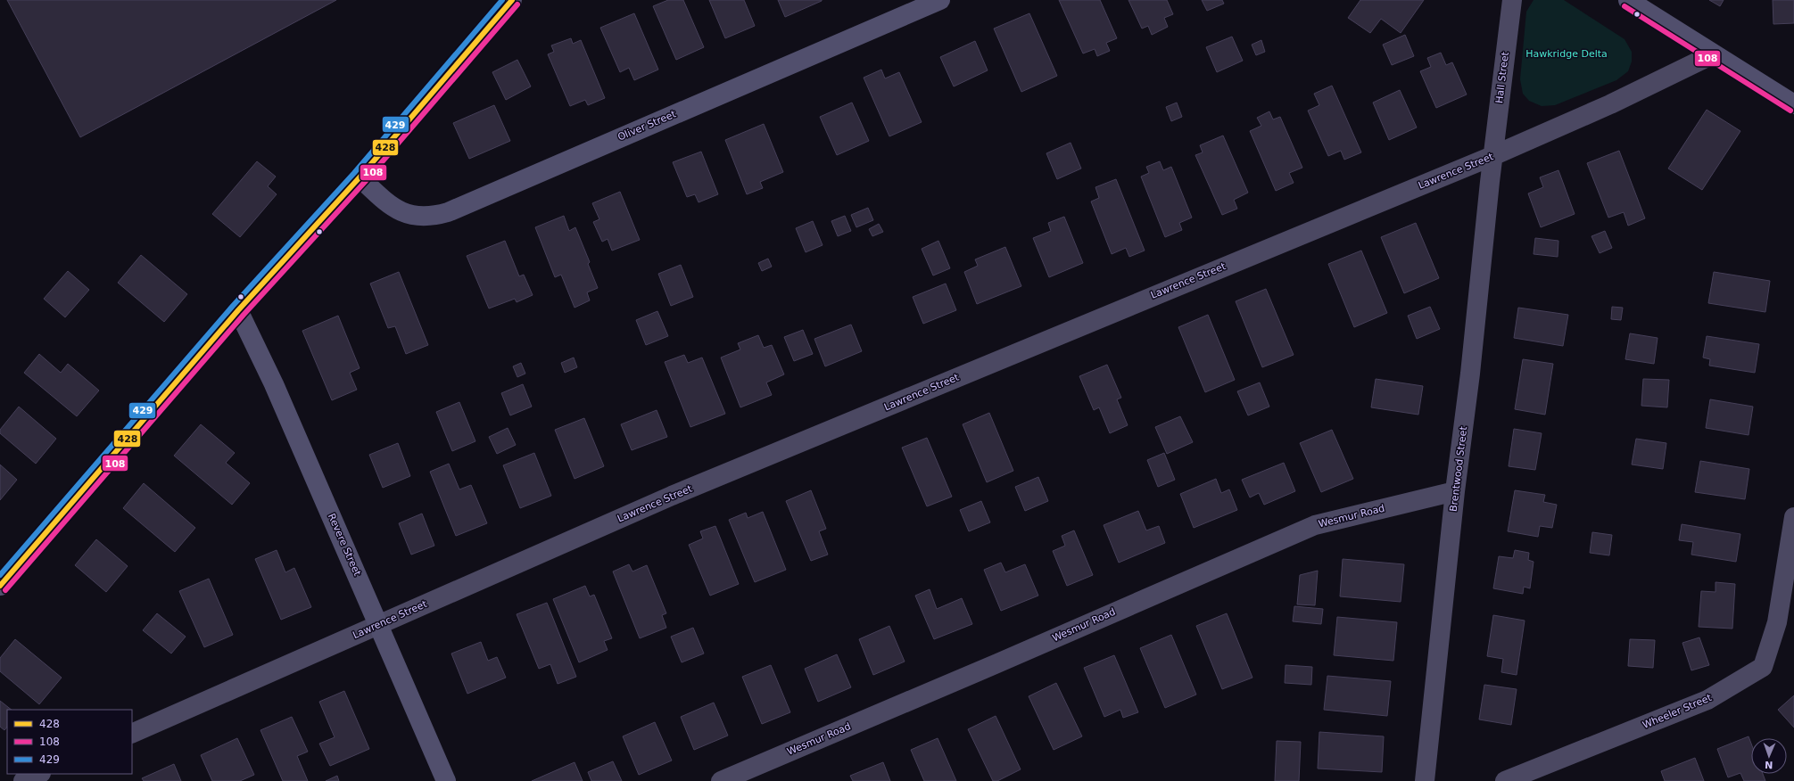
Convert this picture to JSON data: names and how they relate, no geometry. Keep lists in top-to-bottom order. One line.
{"streets":{"street":["Hall Street","Oliver Street","Lawrence Street","Brentwood Street","Wesmur Road","Revere Street","Wheeler Street"]},"crossings":[["Hall Street","Lawrence Street"],["Hall Street","Brentwood Street"],["Lawrence Street","Brentwood Street"],["Lawrence Street","Revere Street"],["Brentwood Street","Wesmur Road"]],"parks":["Hawkridge Delta"],"lines":["transit line 428","transit line 429","transit line 108"],"legend":["428","108","429"],"north":"bottom"}
